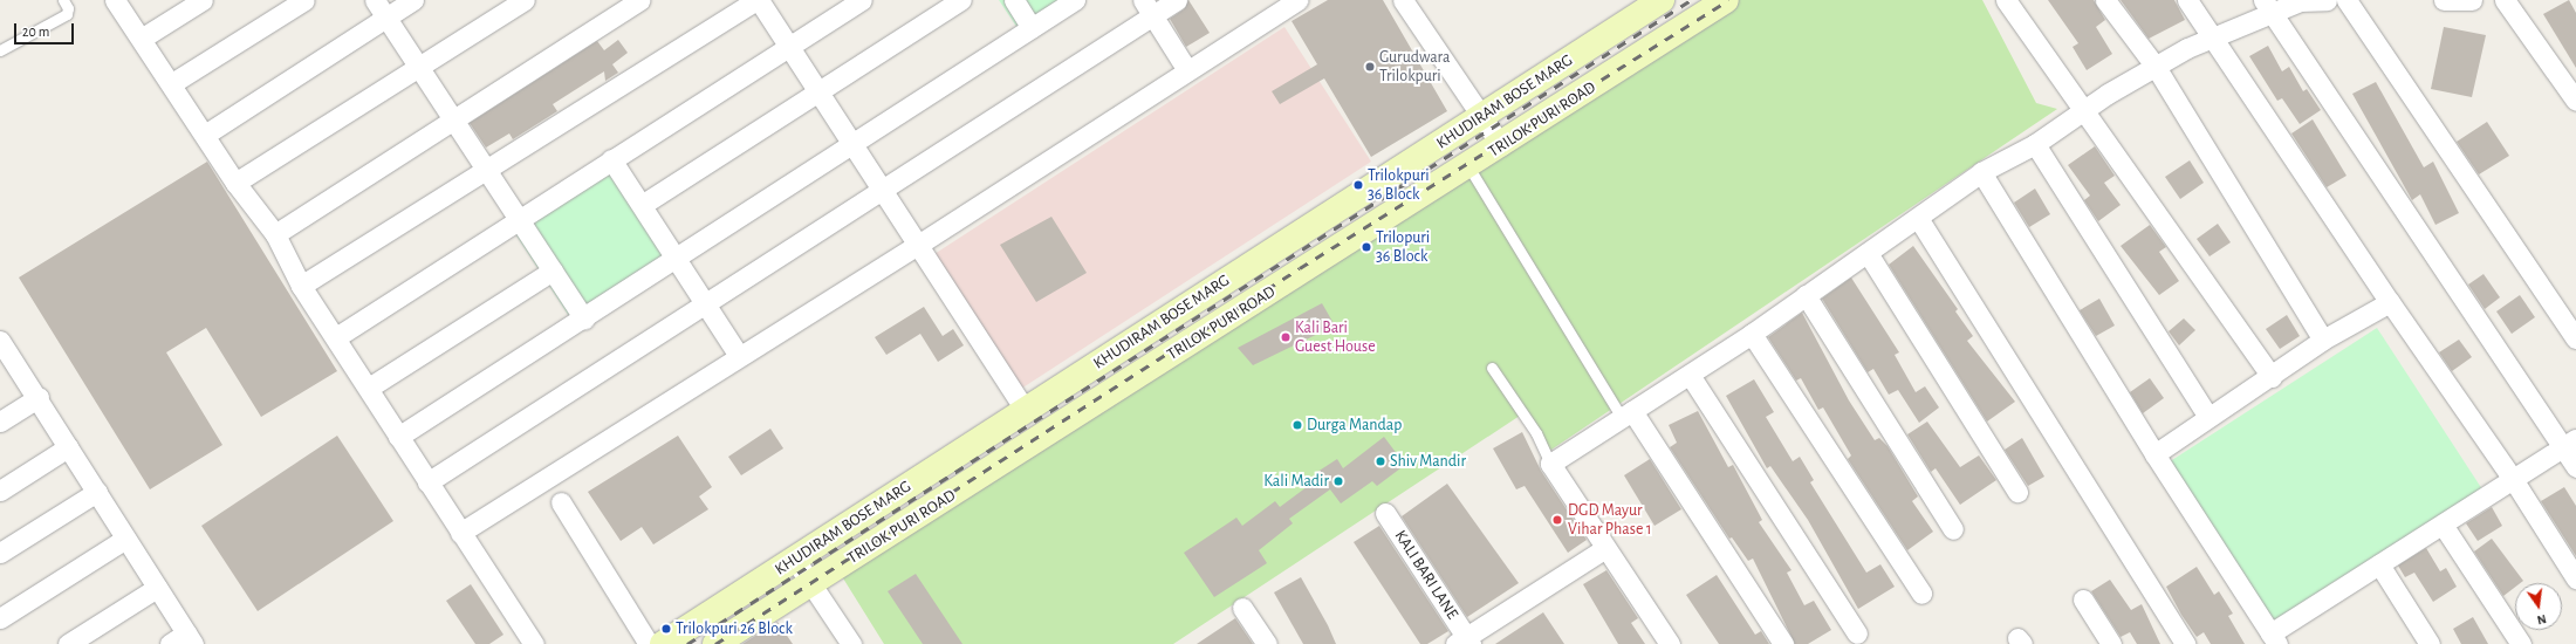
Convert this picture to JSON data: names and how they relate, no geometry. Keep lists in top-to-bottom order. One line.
{"streets":{"street":["KHUDIRAM BOSE MARG","TRILOK PURI ROAD","KALI BARI LANE"]},"places":["Gurudwara Trilokpuri","Trilokpuri 36 Block","Trilopuri 36 Block","Kali Bari Guest House","Durga Mandap","Shiv Mandir","Kali Madir","DGD Mayur Vihar Phase 1","Trilokpuri 26 Block"],"scale_bar":"20 m","north":"bottom"}
